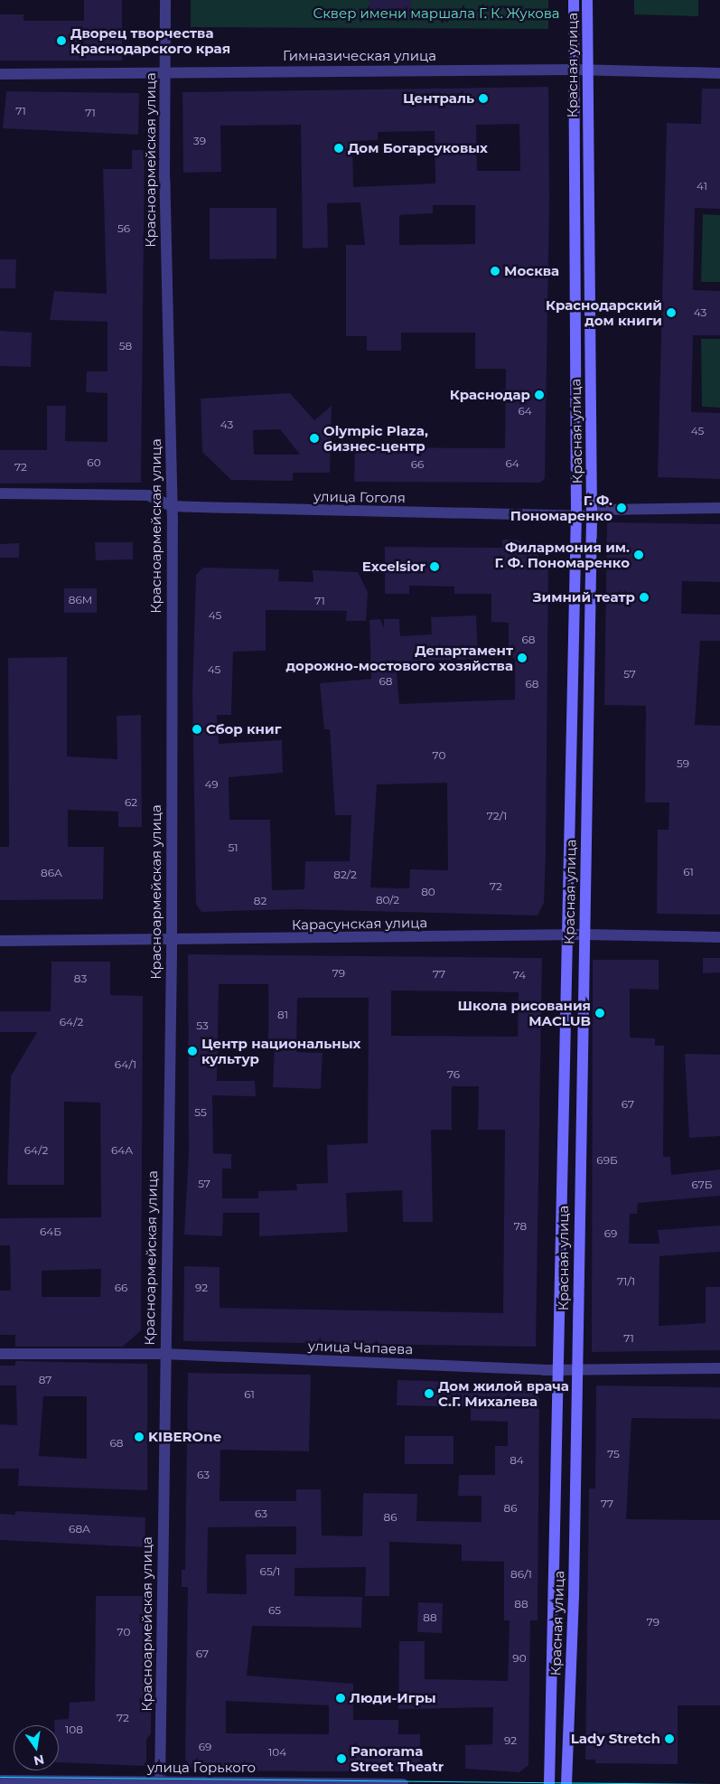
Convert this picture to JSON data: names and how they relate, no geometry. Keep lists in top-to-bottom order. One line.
{"streets":{"main road":["Красная улица"],"street":["Гимназическая улица","Красноармейская улица","улица Гоголя","Карасунская улица","улица Чапаева","улица Горького"]},"crossings":[["Гимназическая улица","Красная улица"],["Гимназическая улица","Красноармейская улица"],["Красная улица","улица Гоголя"],["Красная улица","Карасунская улица"],["Красная улица","улица Чапаева"],["Красноармейская улица","улица Гоголя"],["Красноармейская улица","Карасунская улица"],["Красноармейская улица","улица Чапаева"],["Красноармейская улица","улица Горького"]],"parks":["Сквер имени маршала Г. К. Жукова"],"places":["Дворец творчества Краснодарского края","Централь","Дом Богарсуковых","Москва","Краснодарский дом книги","Краснодар","Olympic Plaza, бизнес-центр","Г. Ф. Пономаренко","Филармония им. Г. Ф. Пономаренко","Excelsior","Зимний театр","Департамент дорожно-мостового хозяйства","Сбор книг","Школа рисования MACLUB","Центр национальных культур","Дом жилой врача С.Г. Михалева","KIBEROne","Люди-Игры","Lady Stretch","Panorama Street Theatr"],"house_numbers":["71","71","39","41","56","43","58","64","43","45","60","64","66","72","86М","71","45","68","45","57","68","68","70","59","49","62","72/1","51","61","86А","82/2","72","80","80/2","82","79","77","74","83","81","64/2","53","64/1","76","67","55","64/2","64А","69Б","57","67Б","78","64Б","69","71/1","66","92","71","87","61","68","75","84","63","77","86","63","86","68А","65/1","86/1","88","65","88","79","70","67","90","72","108","92","69","104"],"north":"bottom"}
